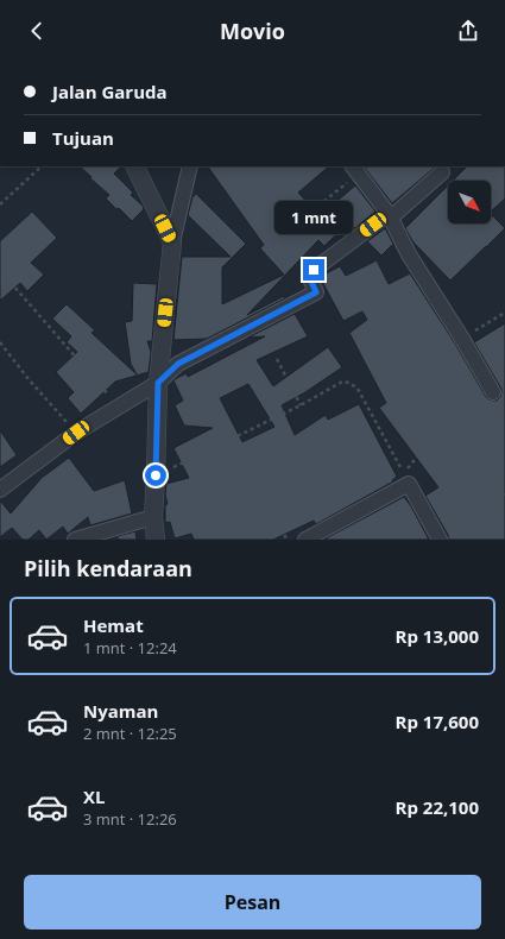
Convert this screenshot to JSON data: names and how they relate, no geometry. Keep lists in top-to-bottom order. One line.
{"north":"bottom right","page":{"header":"Movio","banner":["Jalan Garuda","Tujuan"],"bubble":"1 mnt","heading":"Pilih kendaraan","list":[{"name":"Hemat","note":"1 mnt · 12:24","value":"Rp 13,000"},{"name":"Nyaman","note":"2 mnt · 12:25","value":"Rp 17,600"},{"name":"XL","note":"3 mnt · 12:26","value":"Rp 22,100"}],"buttons":"Pesan"}}
